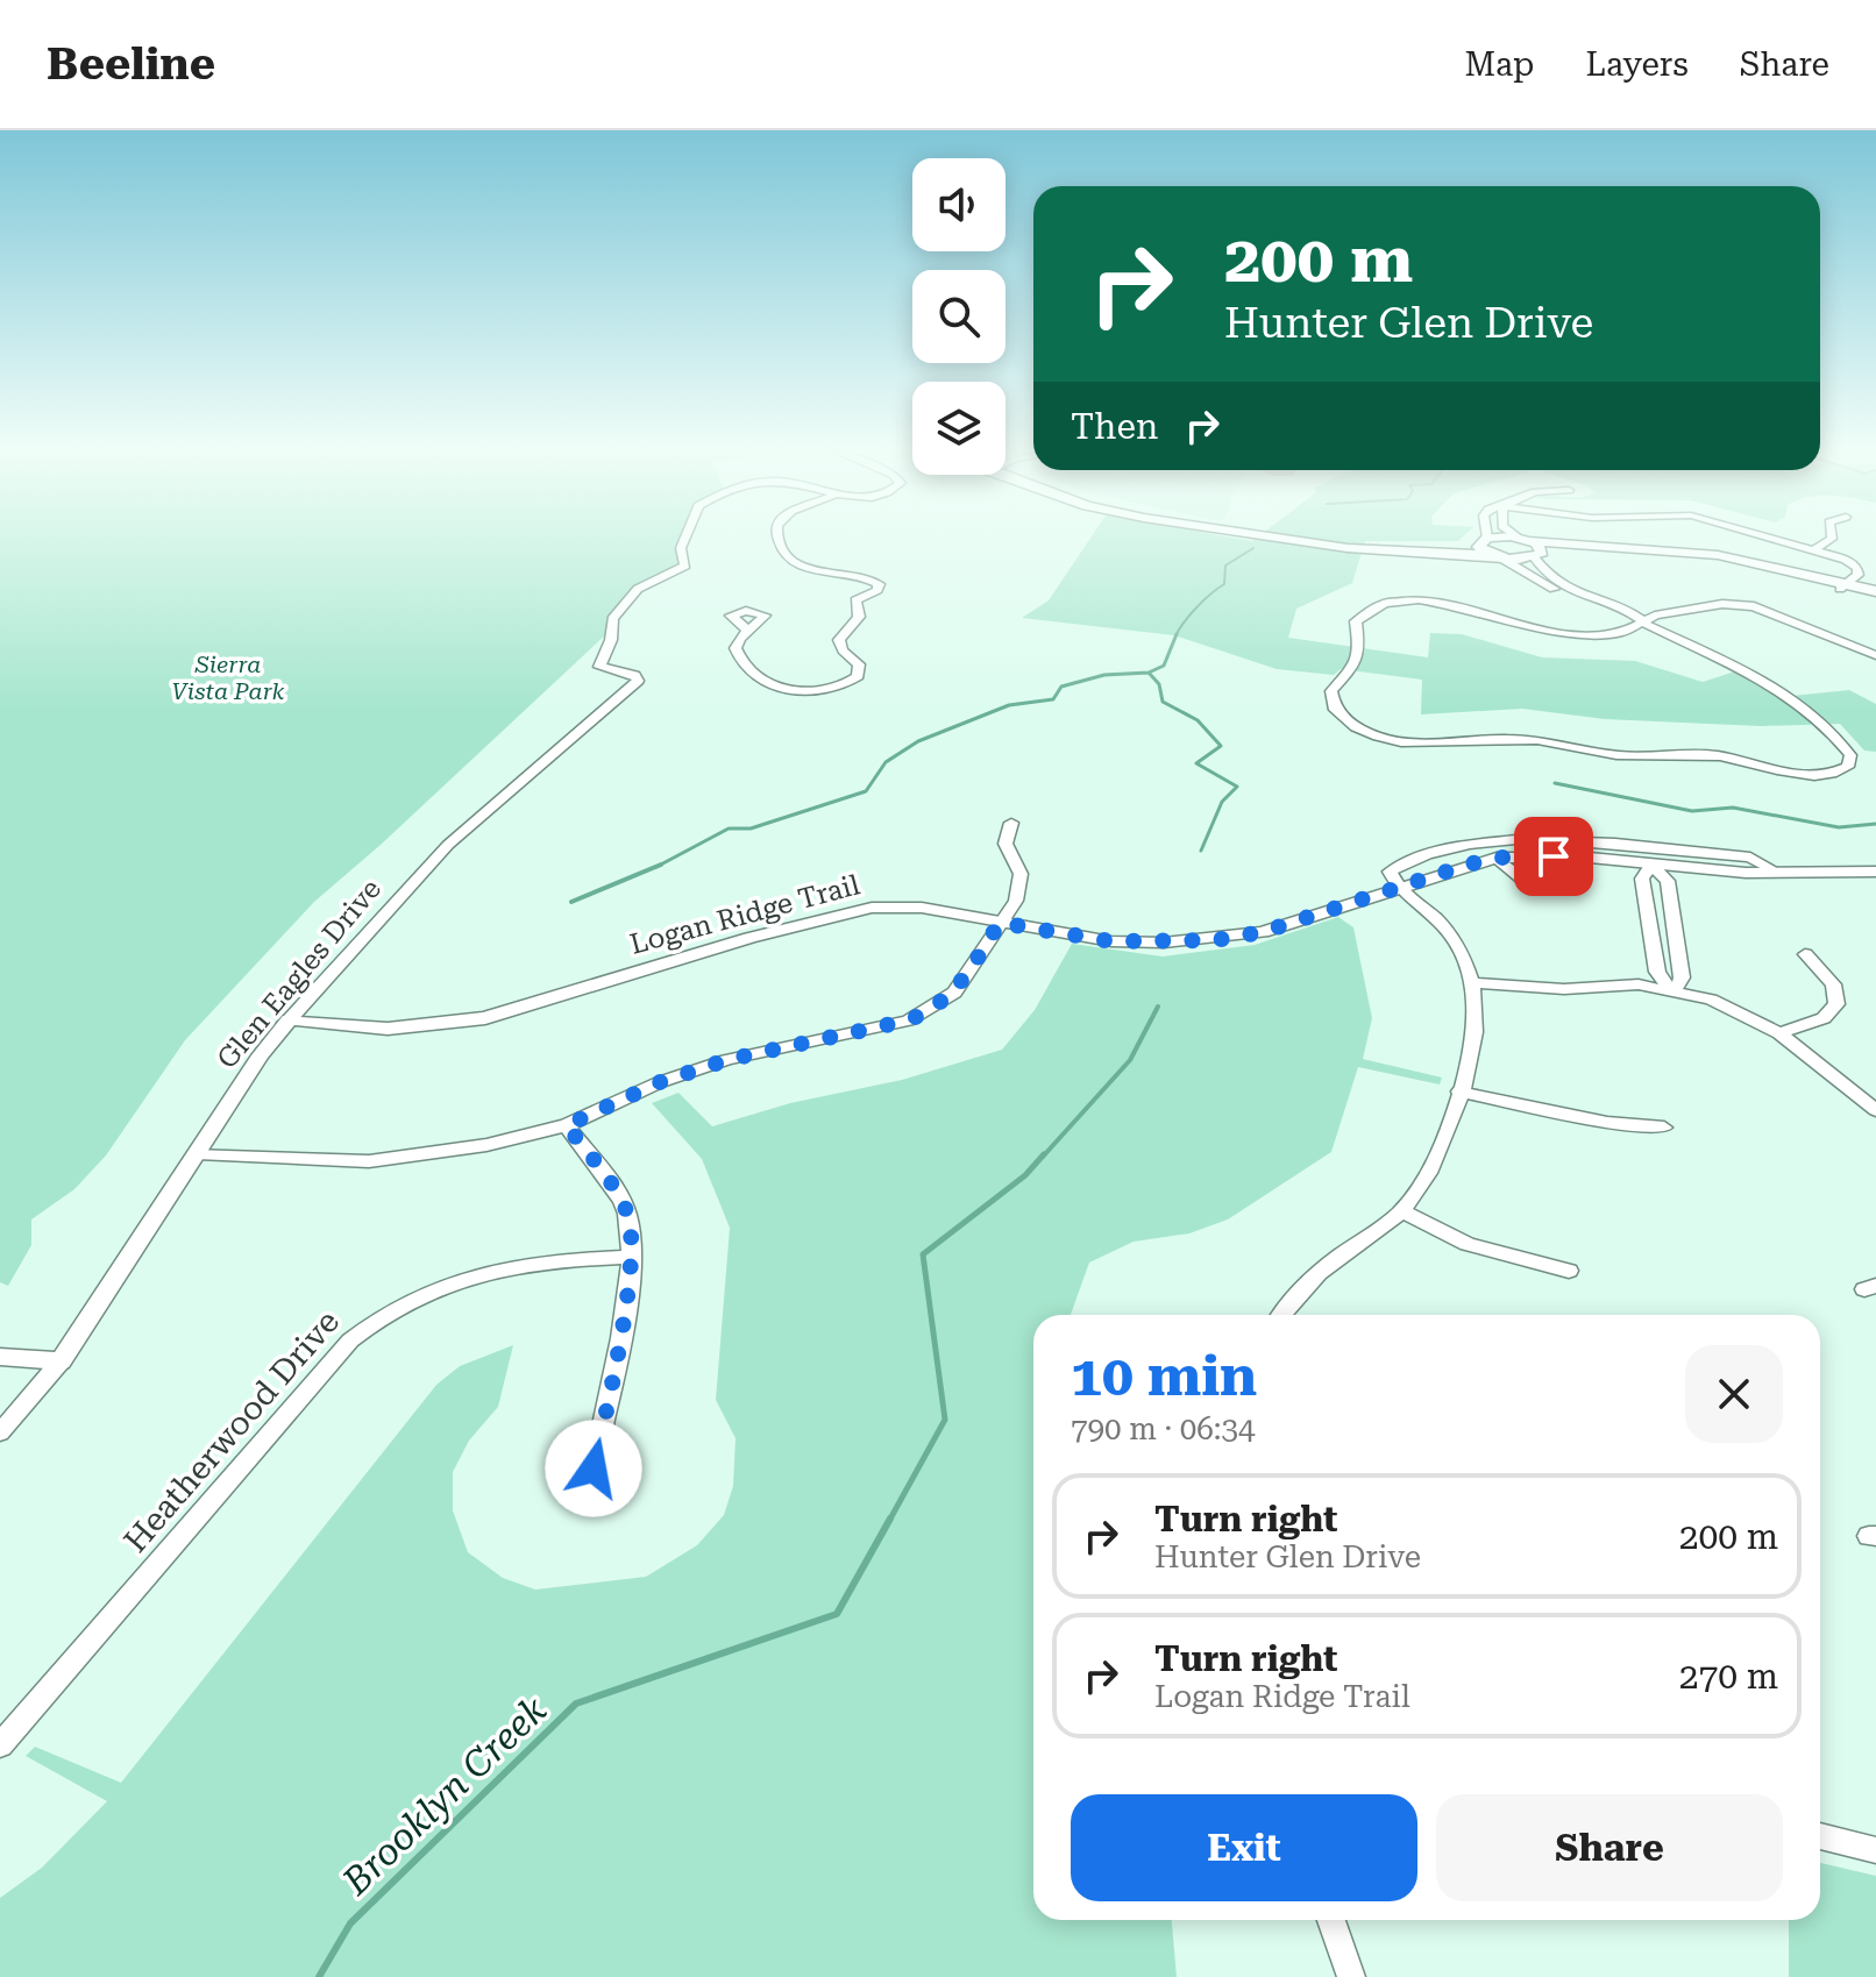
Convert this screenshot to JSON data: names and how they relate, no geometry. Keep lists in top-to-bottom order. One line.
{"streets":{"street":["Logan Ridge Trail","Glen Eagles Drive","Heatherwood Drive"]},"crossings":[["Logan Ridge Trail","Glen Eagles Drive"]],"water":["Brooklyn Creek"],"parks":["Sierra Vista Park"],"page":{"header":"Beeline","nav":["Map","Layers","Share"],"turn":["200 m","Hunter Glen Drive"],"then":"Then","heading":["10 min","790 m · 06:34"],"list":[{"name":"Turn right","note":"Hunter Glen Drive","value":"200 m"},{"name":"Turn right","note":"Logan Ridge Trail","value":"270 m"}],"buttons":["Exit","Share"]}}
